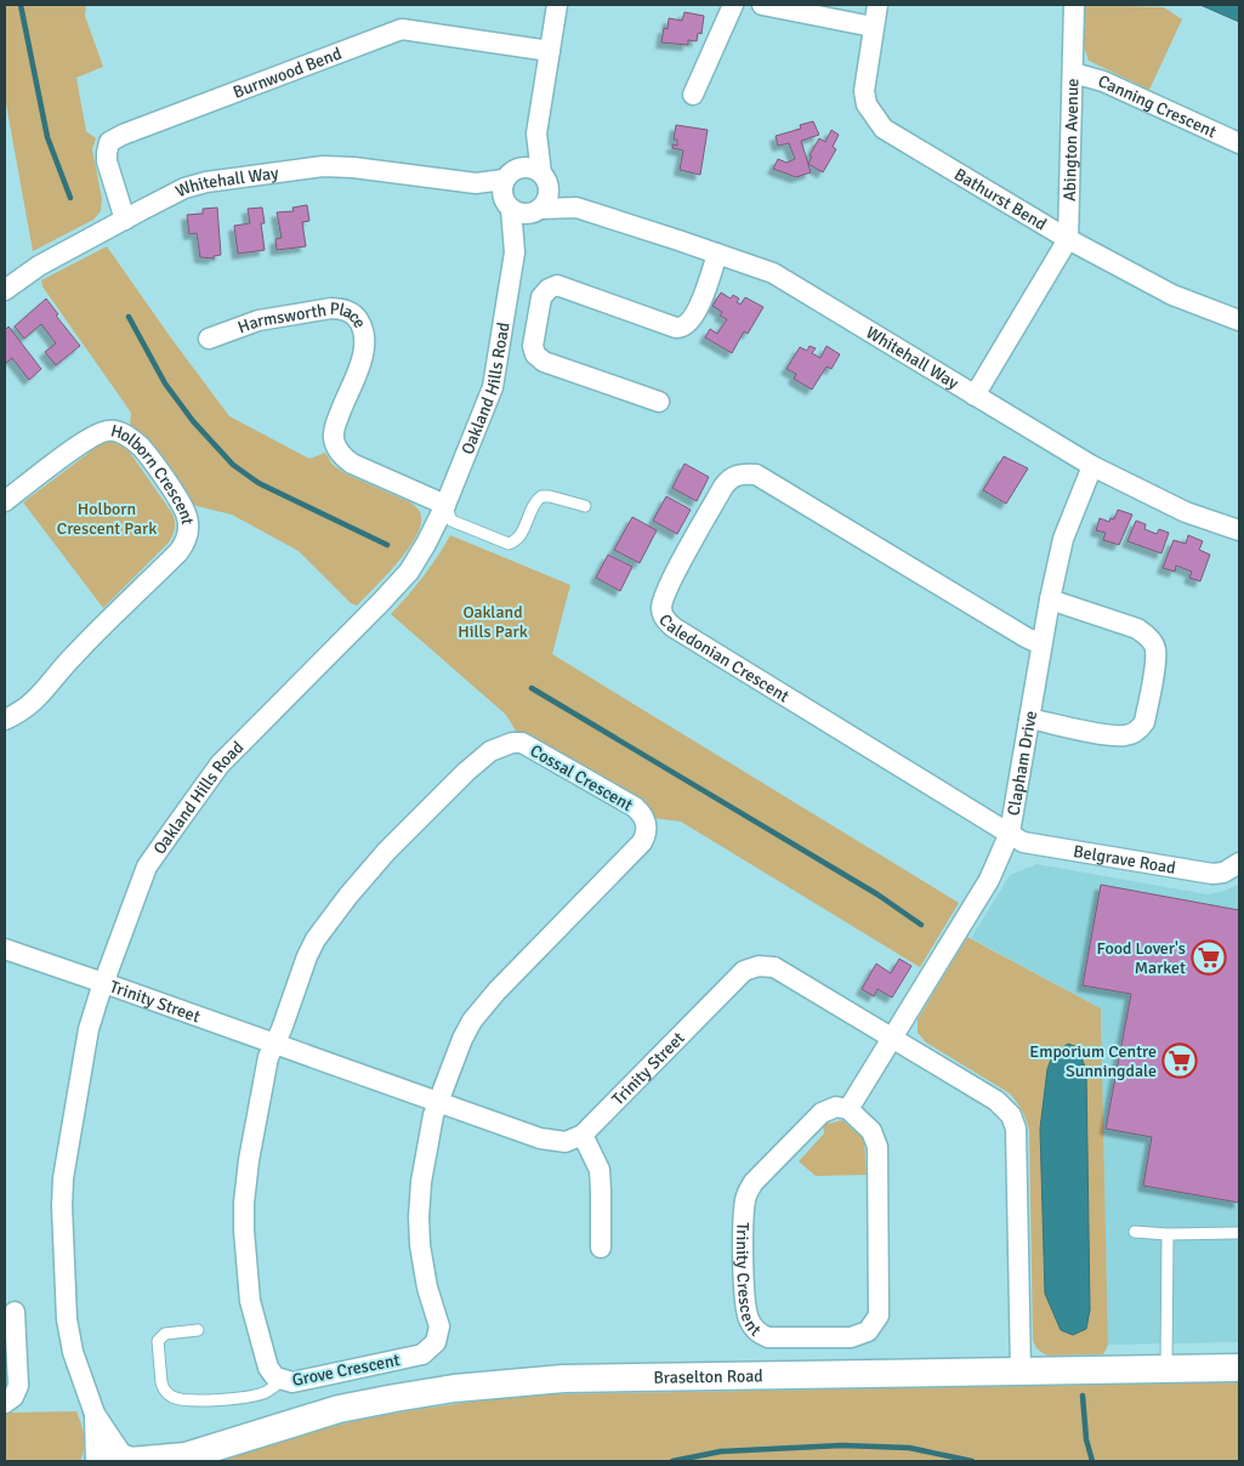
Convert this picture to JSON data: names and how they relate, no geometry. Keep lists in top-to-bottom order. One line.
{"streets":{"street":["Burnwood Bend","Canning Crescent","Abington Avenue","Whitehall Way","Bathurst Bend","Harmsworth Place","Oakland Hills Road","Holborn Crescent","Caledonian Crescent","Clapham Drive","Cossal Crescent","Belgrave Road","Trinity Street","Trinity Crescent","Grove Crescent","Braselton Road"]},"crossings":[["Burnwood Bend","Whitehall Way"],["Canning Crescent","Abington Avenue"],["Abington Avenue","Whitehall Way"],["Abington Avenue","Bathurst Bend"],["Whitehall Way","Oakland Hills Road"],["Whitehall Way","Clapham Drive"],["Harmsworth Place","Oakland Hills Road"],["Oakland Hills Road","Trinity Street"],["Oakland Hills Road","Braselton Road"],["Caledonian Crescent","Clapham Drive"],["Caledonian Crescent","Belgrave Road"],["Clapham Drive","Belgrave Road"],["Clapham Drive","Trinity Street"],["Cossal Crescent","Trinity Street"],["Cossal Crescent","Grove Crescent"],["Trinity Street","Grove Crescent"],["Trinity Street","Braselton Road"]],"parks":["Holborn Crescent Park","Oakland Hills Park"],"places":{"supermarket":["Food Lover's Market","Emporium Centre Sunningdale"]}}
